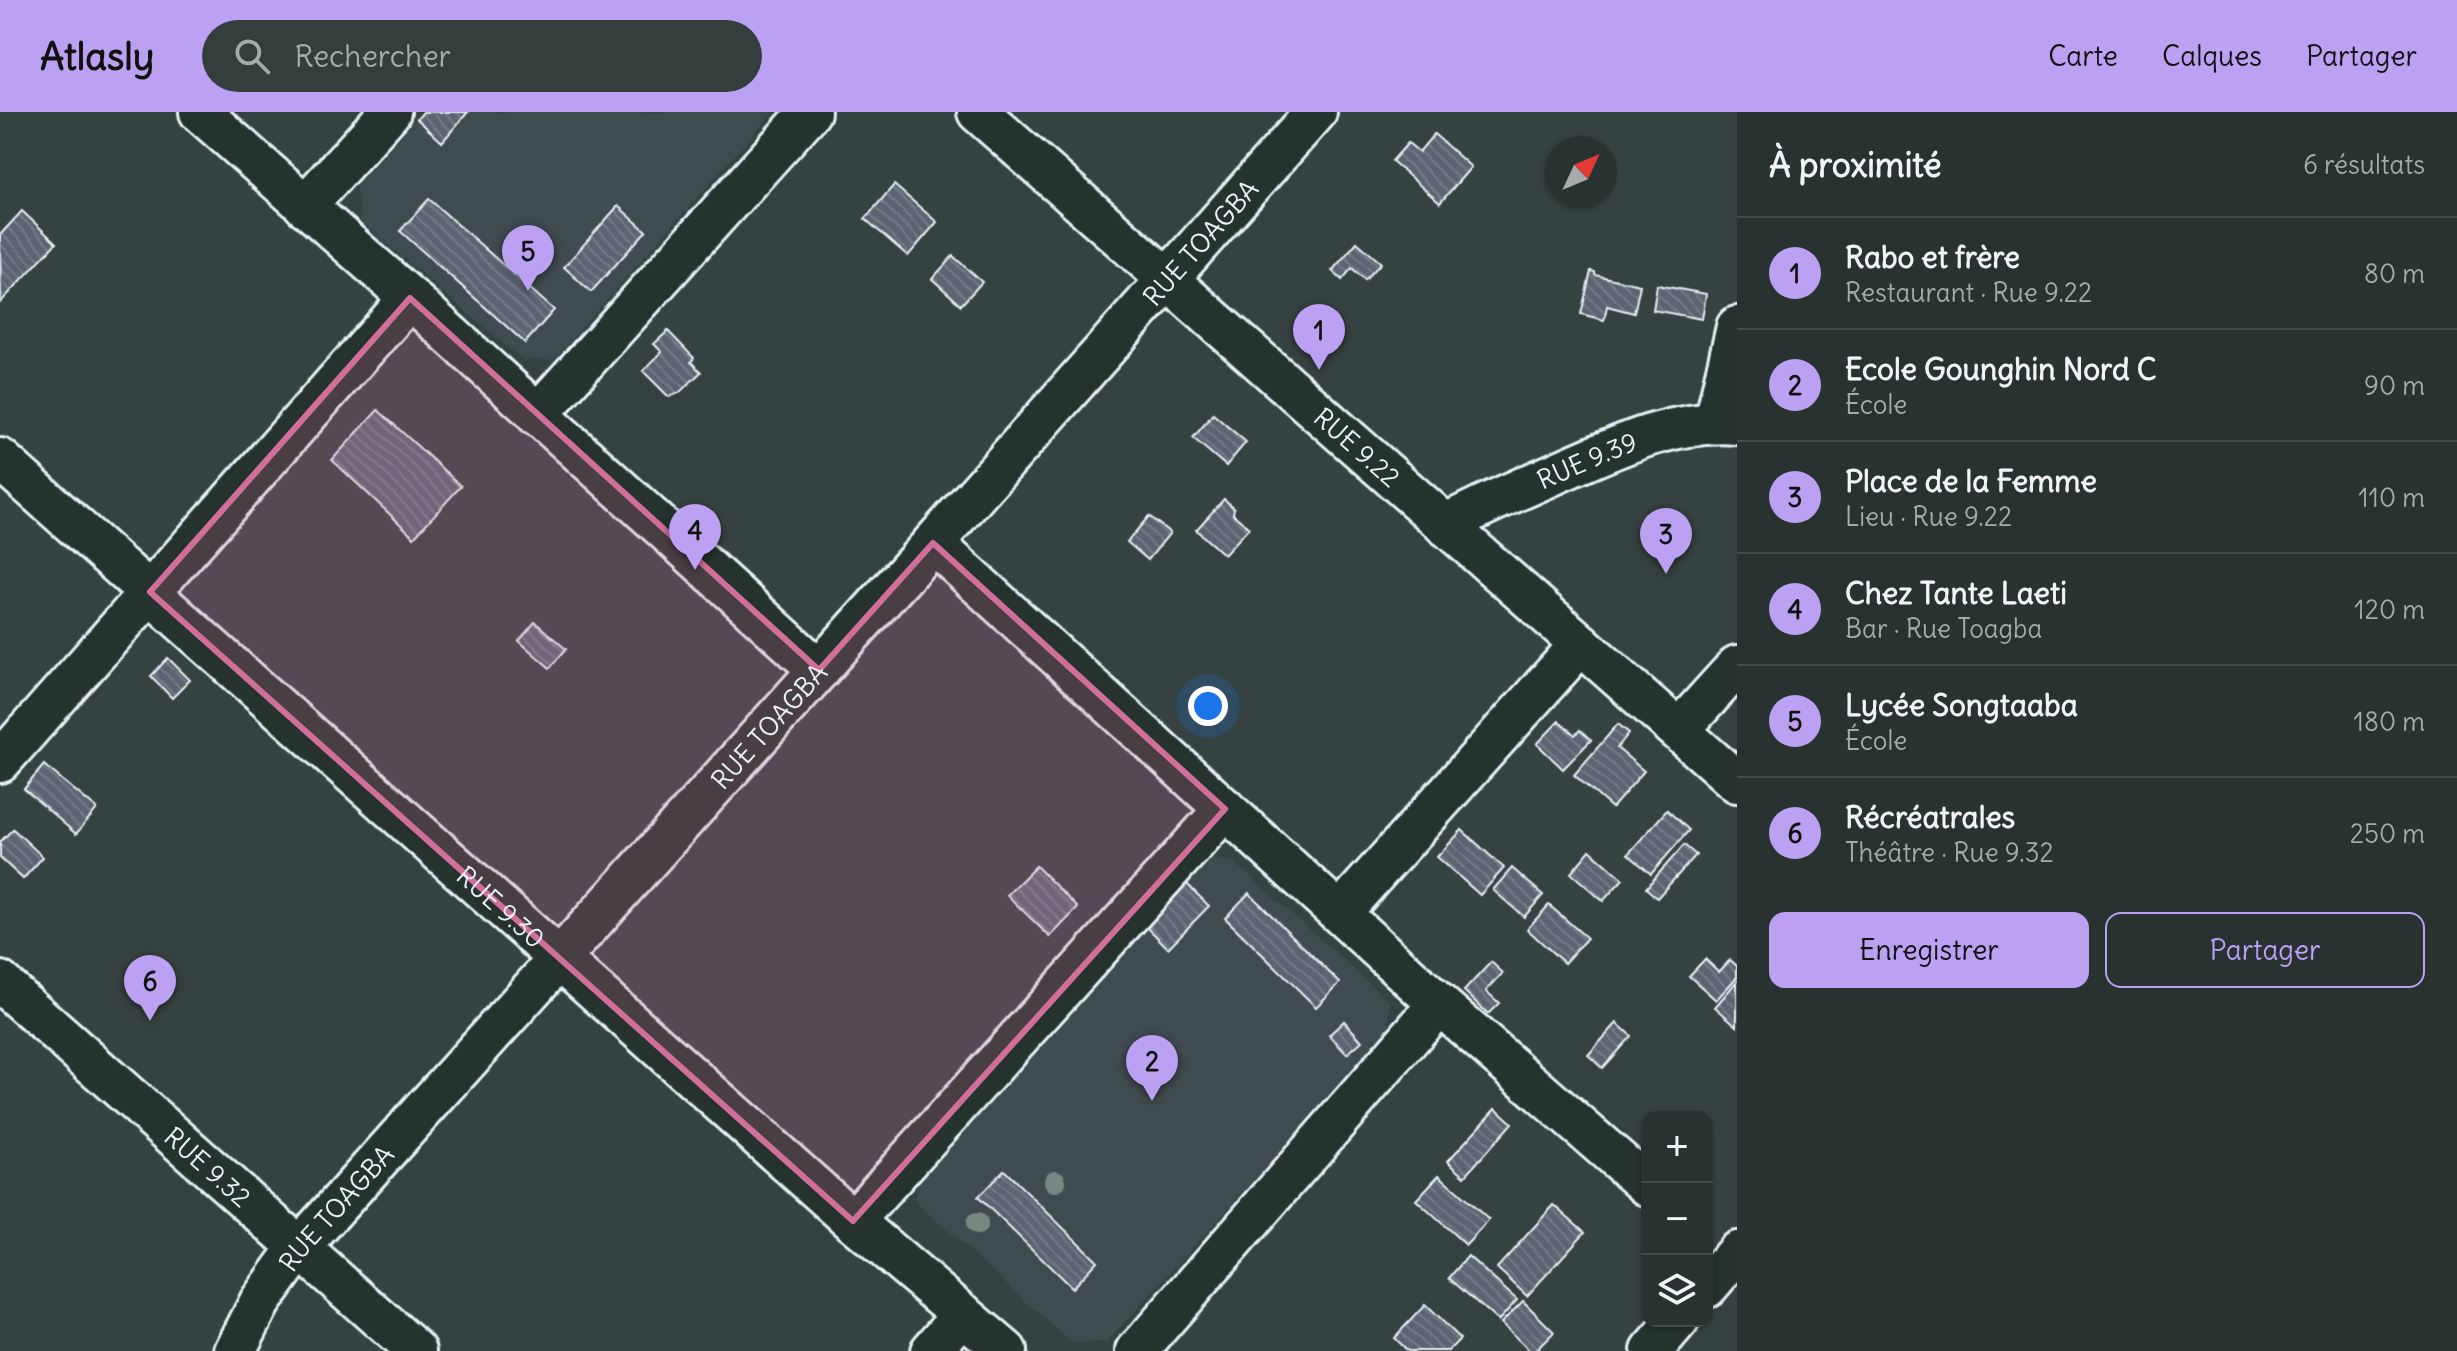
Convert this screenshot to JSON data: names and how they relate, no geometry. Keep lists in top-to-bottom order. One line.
{"streets":{"street":["RUE TOAGBA","RUE 9.22","RUE 9.39","RUE 9.30","RUE 9.32"]},"crossings":[["RUE TOAGBA","RUE 9.22"],["RUE TOAGBA","RUE 9.30"],["RUE TOAGBA","RUE 9.32"],["RUE 9.22","RUE 9.39"]],"north":"top right","page":{"header":"Atlasly","search":"Rechercher","nav":["Carte","Calques","Partager"],"heading":["À proximité","6 résultats"],"list":[{"mark":"1","name":"Rabo et frère","note":"Restaurant · Rue 9.22","value":"80 m"},{"mark":"2","name":"Ecole Gounghin Nord C","note":"École","value":"90 m"},{"mark":"3","name":"Place de la Femme","note":"Lieu · Rue 9.22","value":"110 m"},{"mark":"4","name":"Chez Tante Laeti","note":"Bar · Rue Toagba","value":"120 m"},{"mark":"5","name":"Lycée Songtaaba","note":"École","value":"180 m"},{"mark":"6","name":"Récréatrales","note":"Théâtre · Rue 9.32","value":"250 m"}],"pins":["5","1","4","3","6","2"],"buttons":["Enregistrer","Partager"],"map_buttons":["+","−"]}}
